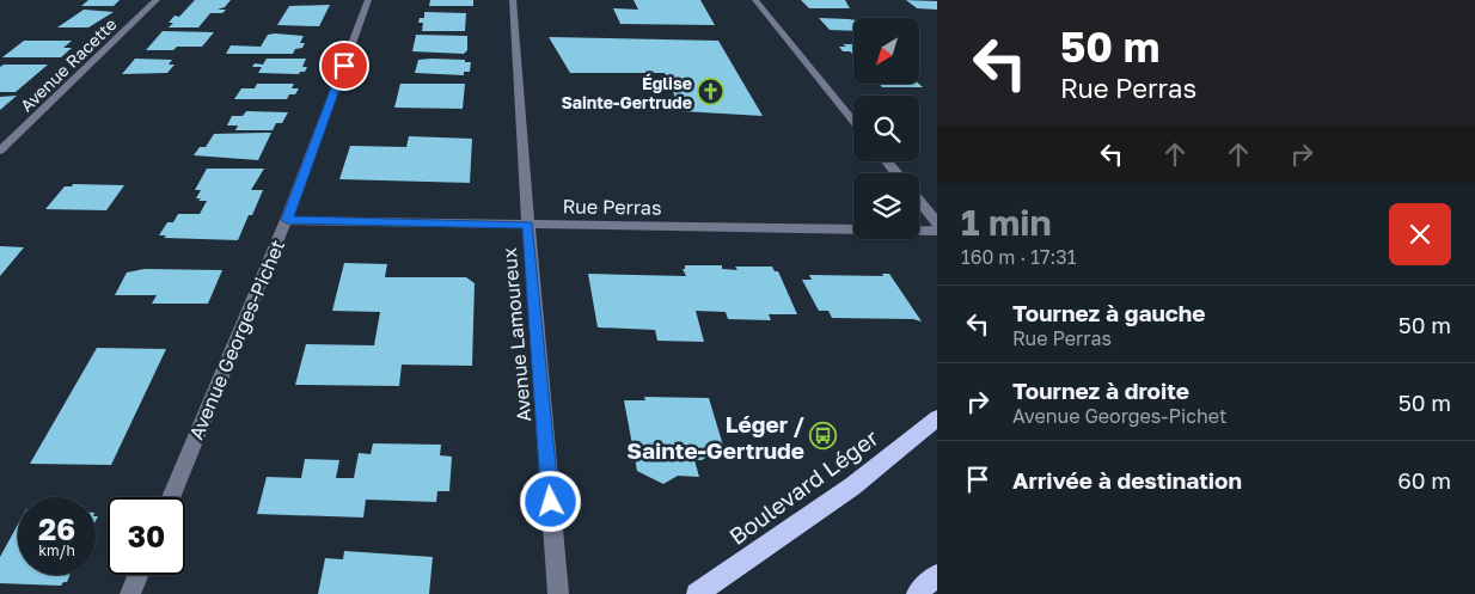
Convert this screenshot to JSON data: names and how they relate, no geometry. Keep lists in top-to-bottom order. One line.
{"streets":{"main road":["Boulevard Léger"],"street":["Avenue Racette","Rue Perras","Avenue Lamoureux","Avenue Georges-Pichet"]},"crossings":[["Rue Perras","Avenue Lamoureux"],["Rue Perras","Avenue Georges-Pichet"]],"places":{"church":["Église Sainte-Gertrude"],"bus stop":["Léger / Sainte-Gertrude"]},"north":"bottom left","page":{"turn":["50 m","Rue Perras"],"heading":["1 min","160 m · 17:31"],"list":[{"name":"Tournez à gauche","note":"Rue Perras","value":"50 m"},{"name":"Tournez à droite","note":"Avenue Georges-Pichet","value":"50 m"},{"name":"Arrivée à destination","value":"60 m"}],"speed":"26 km/h","limit":"30"}}
